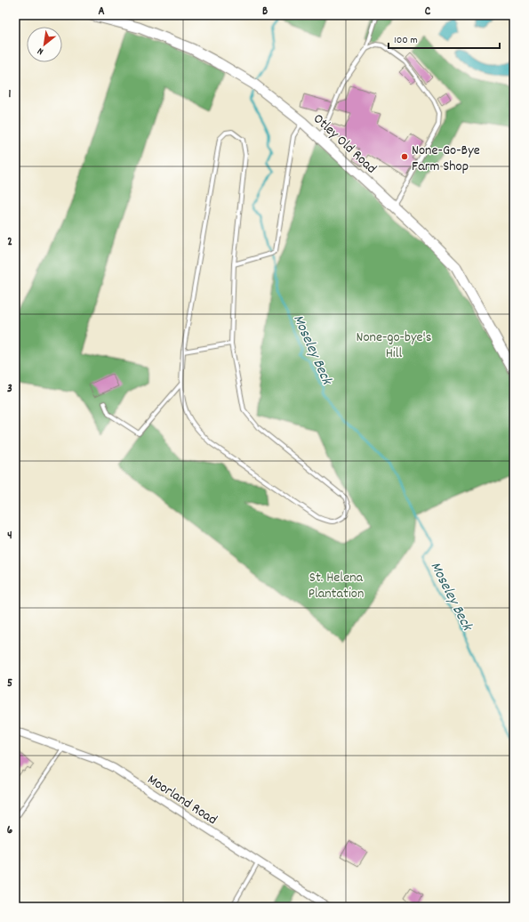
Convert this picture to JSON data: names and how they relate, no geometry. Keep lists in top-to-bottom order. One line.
{"streets":{"street":["Otley Old Road","Moorland Road"]},"water":["Moseley Beck"],"parks":["None-go-bye's Hill","St. Helena Plantation"],"places":["None-Go-Bye Farm Shop"],"scale_bar":"100 m","north":"bottom left","grid":{"columns":["A","B","C"],"rows":["1","2","3","4","5","6"]}}
